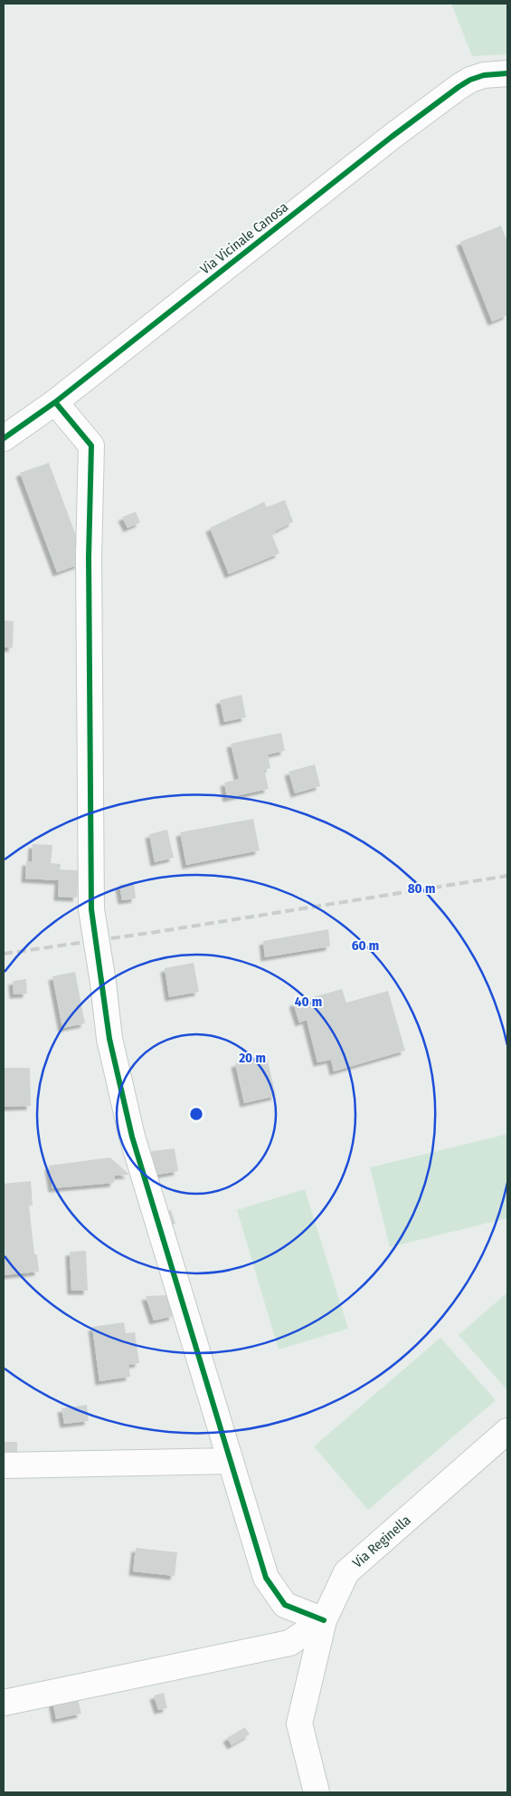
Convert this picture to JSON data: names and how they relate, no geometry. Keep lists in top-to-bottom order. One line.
{"streets":{"street":["Via Vicinale Canosa","Via Reginella"]},"rings":["80 m","60 m","40 m","20 m"]}
